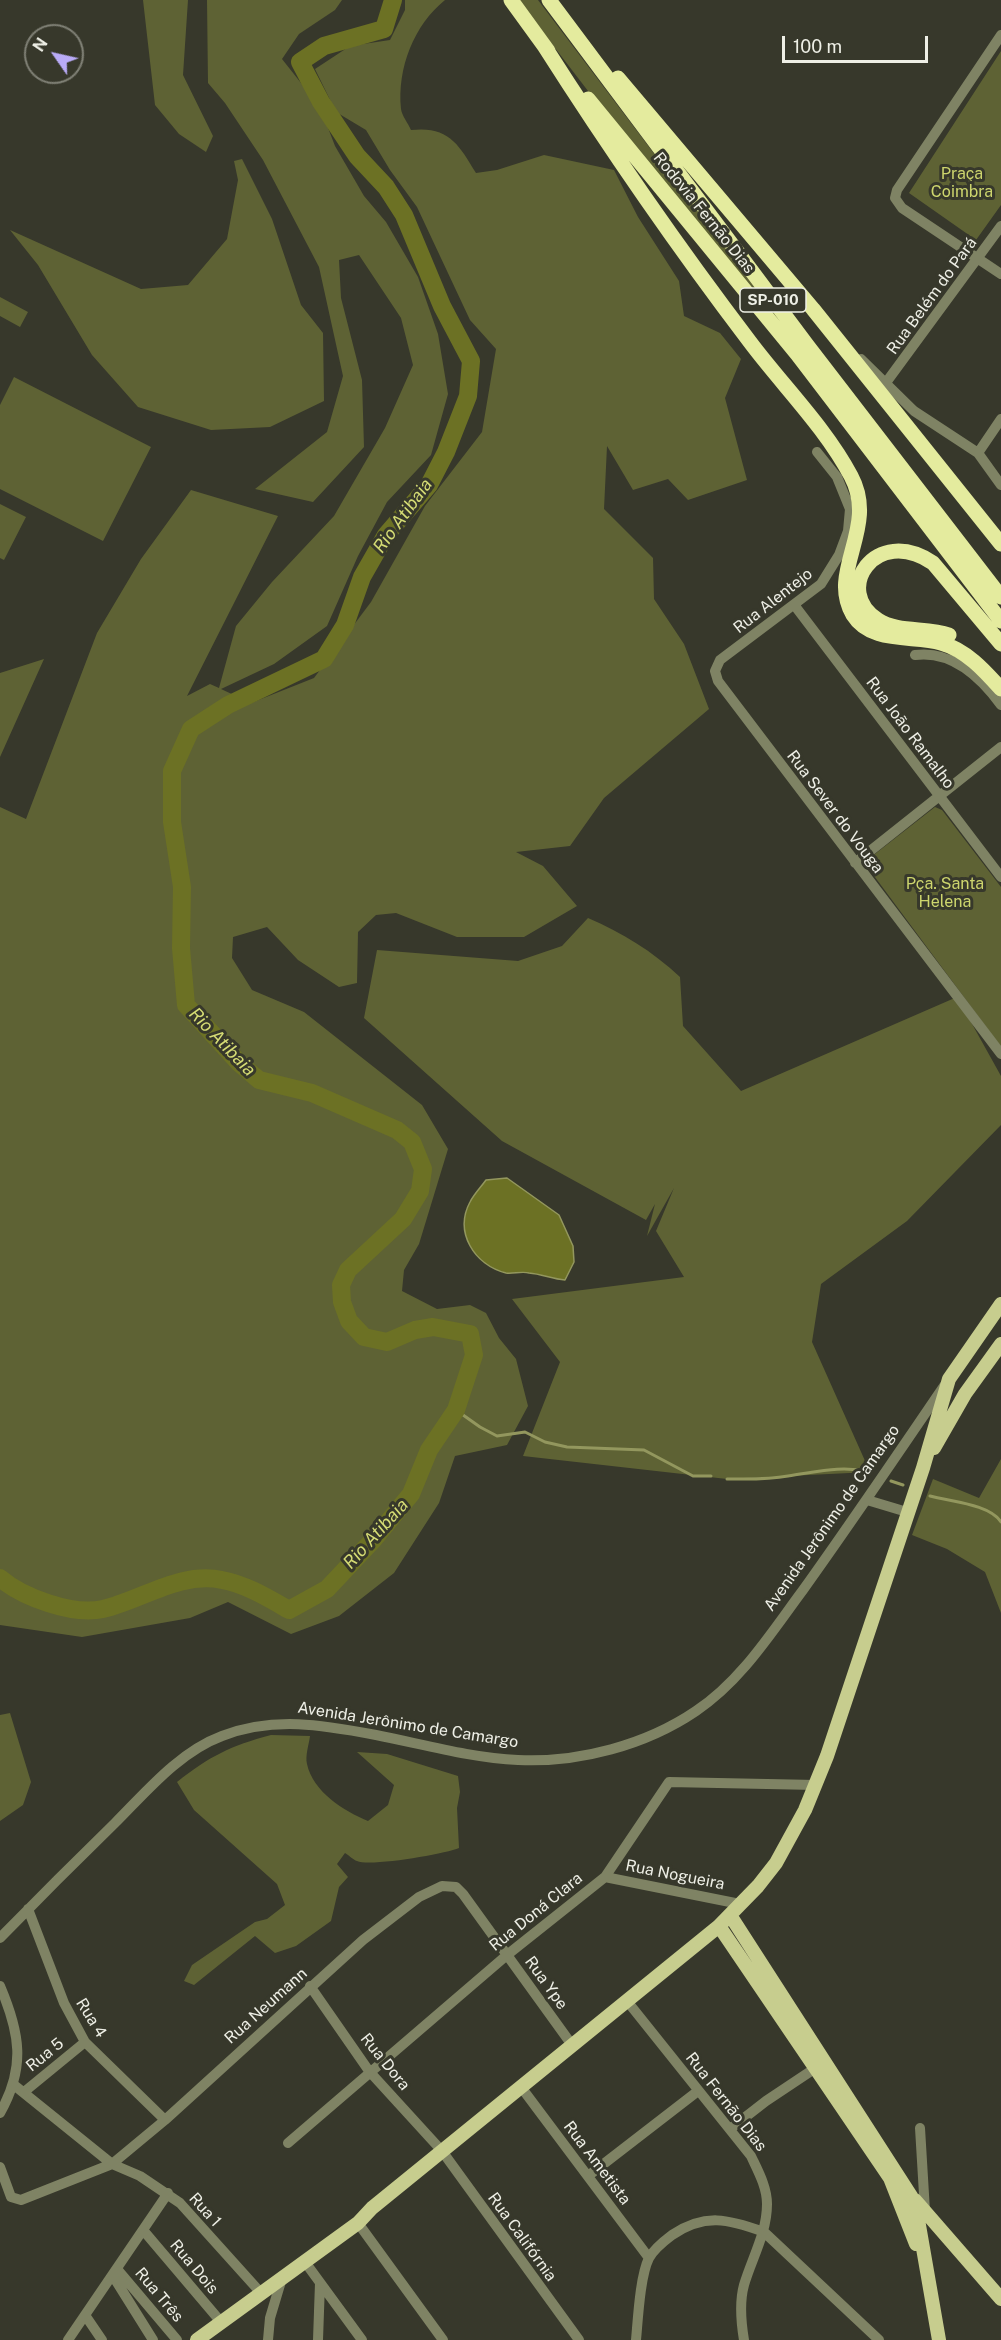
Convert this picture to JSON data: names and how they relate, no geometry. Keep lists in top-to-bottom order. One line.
{"streets":{"highway":["Rodovia Fernão Dias","SP-010"],"main road":["Avenida Jerônimo de Camargo"],"street":["Rua Belém do Pará","Rua Alentejo","Rua João Ramalho","Rua Sever do Vouga","Rua Nogueira","Rua Doná Clara","Rua Ype","Rua Neumann","Rua 4","Rua 5","Rua Dora","Rua Fernão Dias","Rua Ametista","Rua 1","Rua Califórnia","Rua Dois","Rua Três"]},"crossings":[["Rua Alentejo","Rua João Ramalho"],["Rua Alentejo","Rua Sever do Vouga"],["Avenida Jerônimo de Camargo","Rua 4"],["Rua Nogueira","Rua Doná Clara"],["Rua Doná Clara","Rua Ype"],["Rua Doná Clara","Rua Dora"],["Rua Ype","Rua Neumann"],["Rua Neumann","Rua 4"],["Rua Neumann","Rua Dora"],["Rua Neumann","Rua 1"],["Rua 4","Rua 5"],["Rua 5","Rua 1"],["Rua Dora","Rua Califórnia"]],"water":["Rio Atibaia"],"parks":["Praça Coimbra","Pça. Santa Helena"],"scale_bar":"100 m","north":"top left"}
